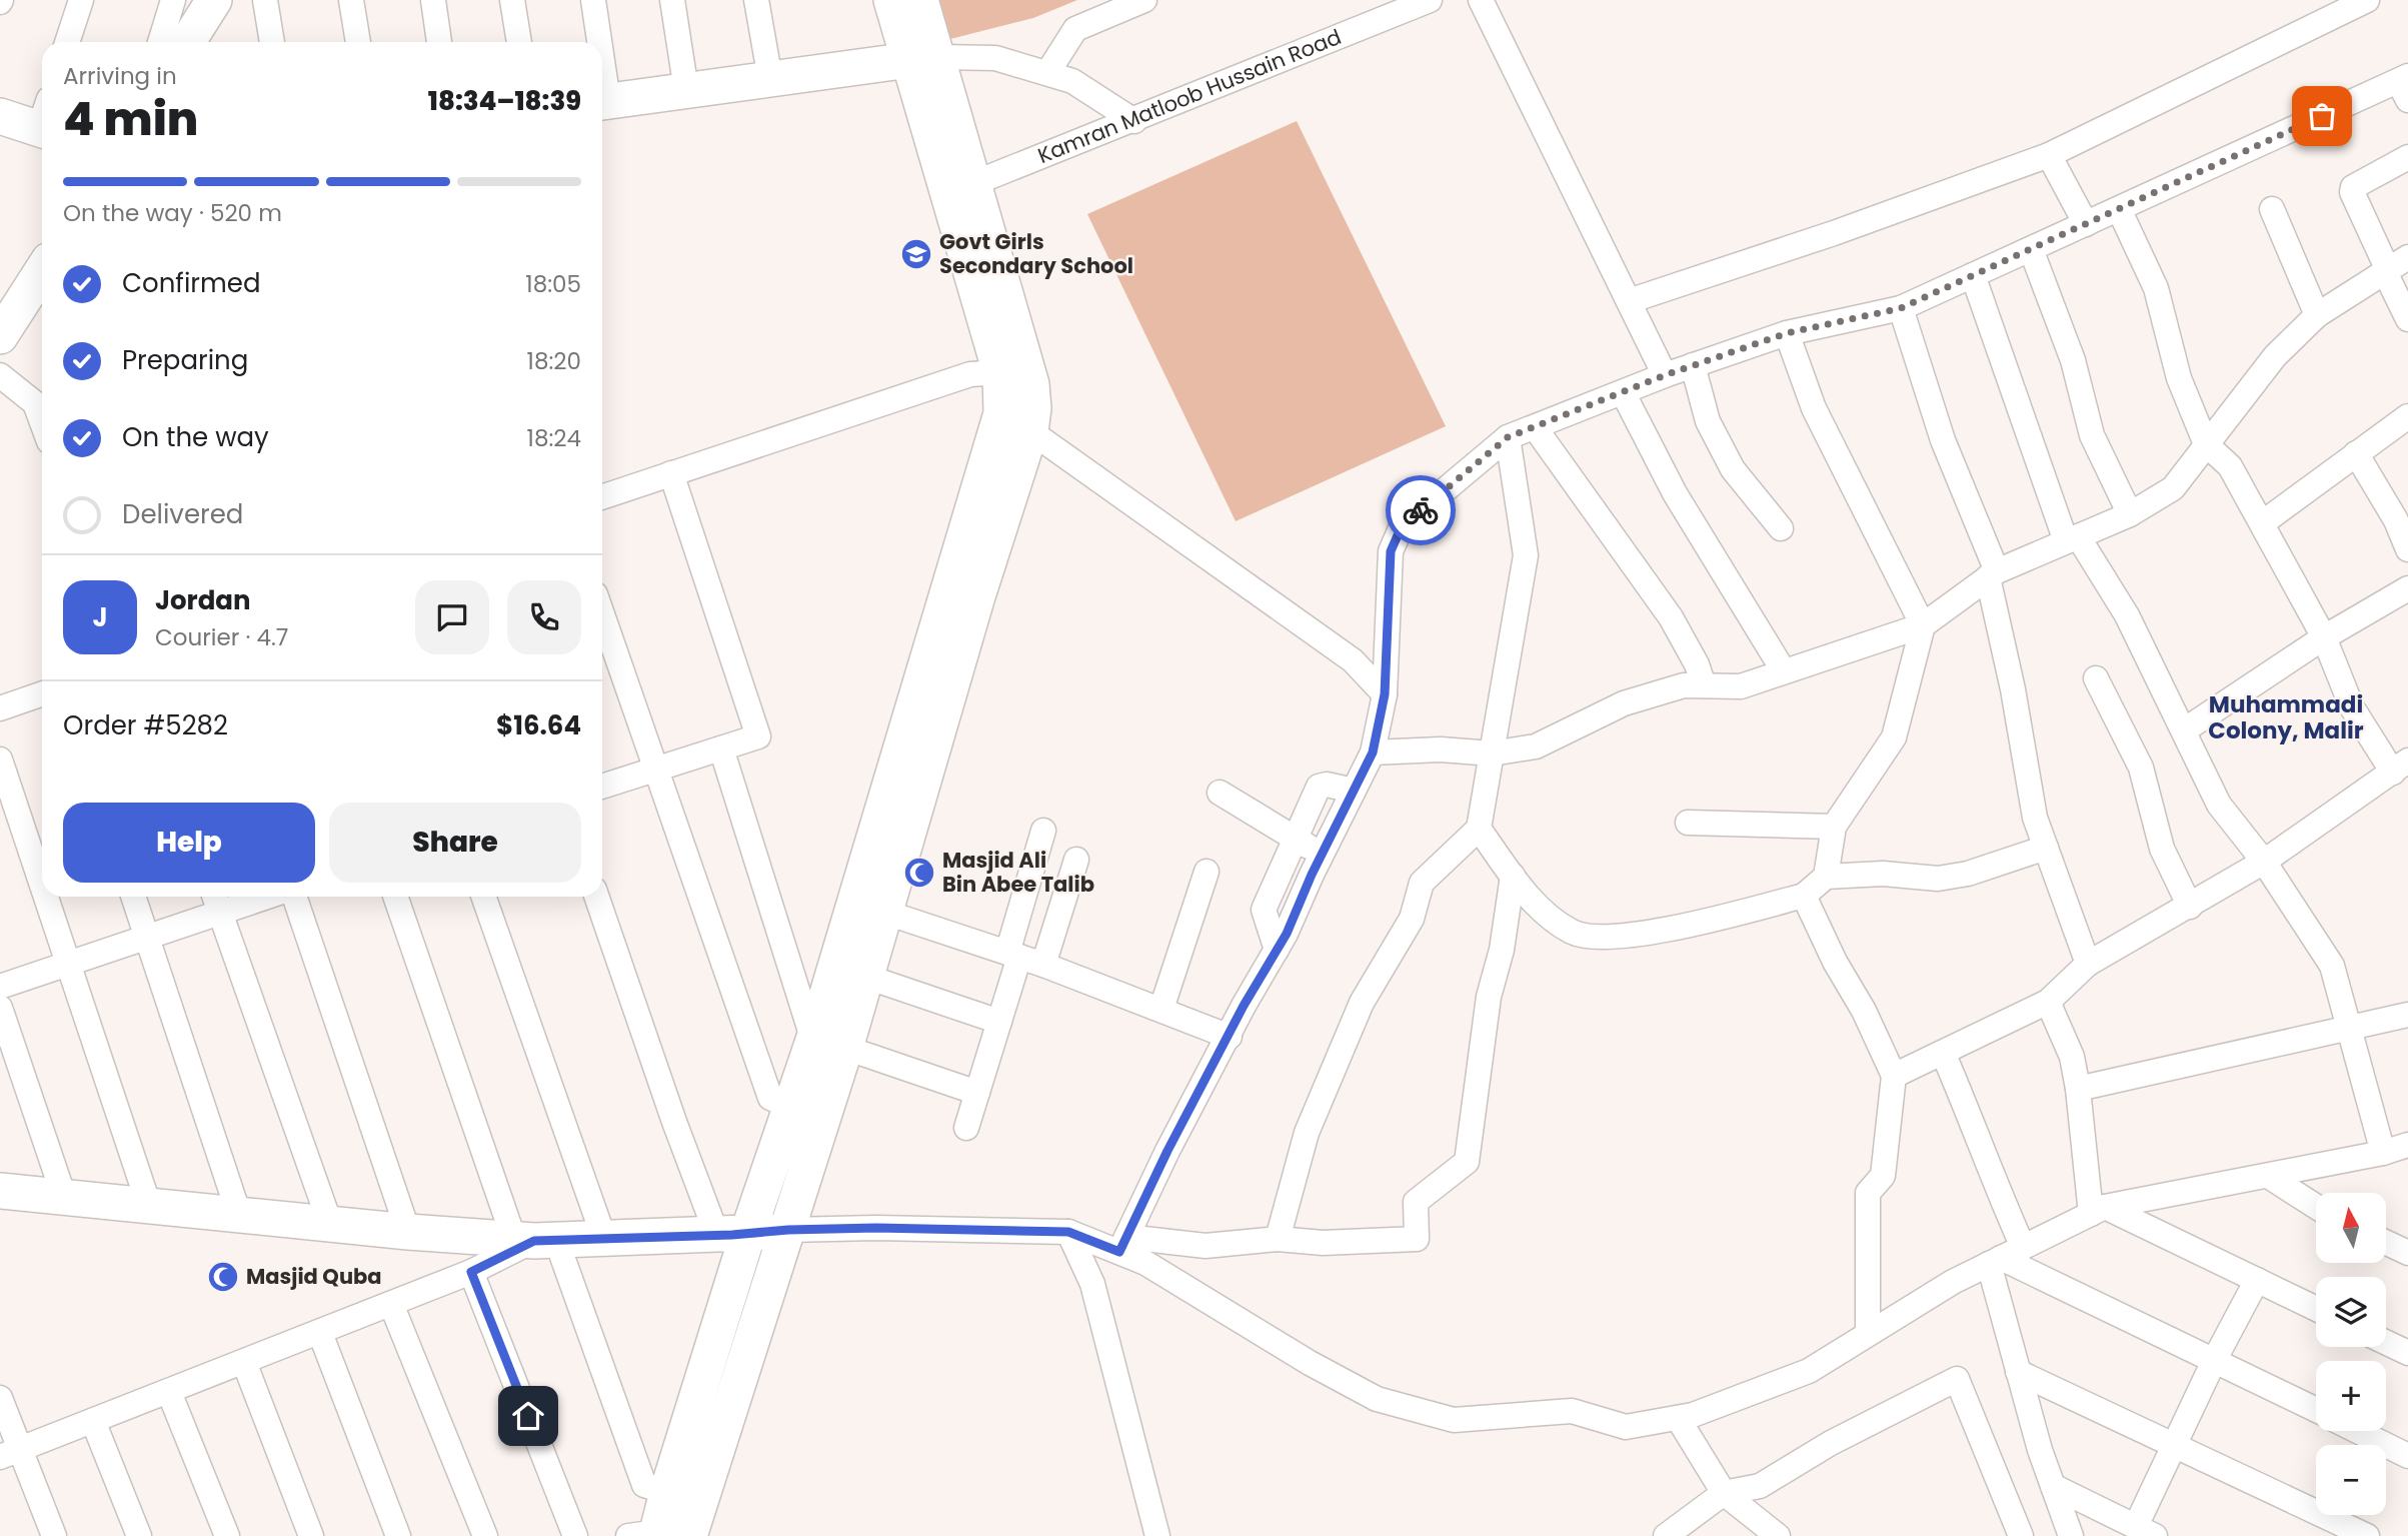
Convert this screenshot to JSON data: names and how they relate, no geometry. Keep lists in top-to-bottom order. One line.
{"streets":{"street":["Kamran Matloob Hussain Road"]},"districts":["Muhammadi Colony, Malir"],"places":{"school or university":["Govt Girls Secondary School"],"mosque":["Masjid Ali Bin Abee Talib","Masjid Quba"]},"north":"top","page":{"heading":["4 min","Arriving in","18:34–18:39"],"panel":["Jordan","Courier · 4.7","Order #5282","$16.64"],"bar":"On the way · 520 m","list":[["Confirmed","18:05"],["Preparing","18:20"],["On the way","18:24"],"Delivered"],"round":"J","buttons":["Help","Share"],"map_buttons":["+","−"]}}
